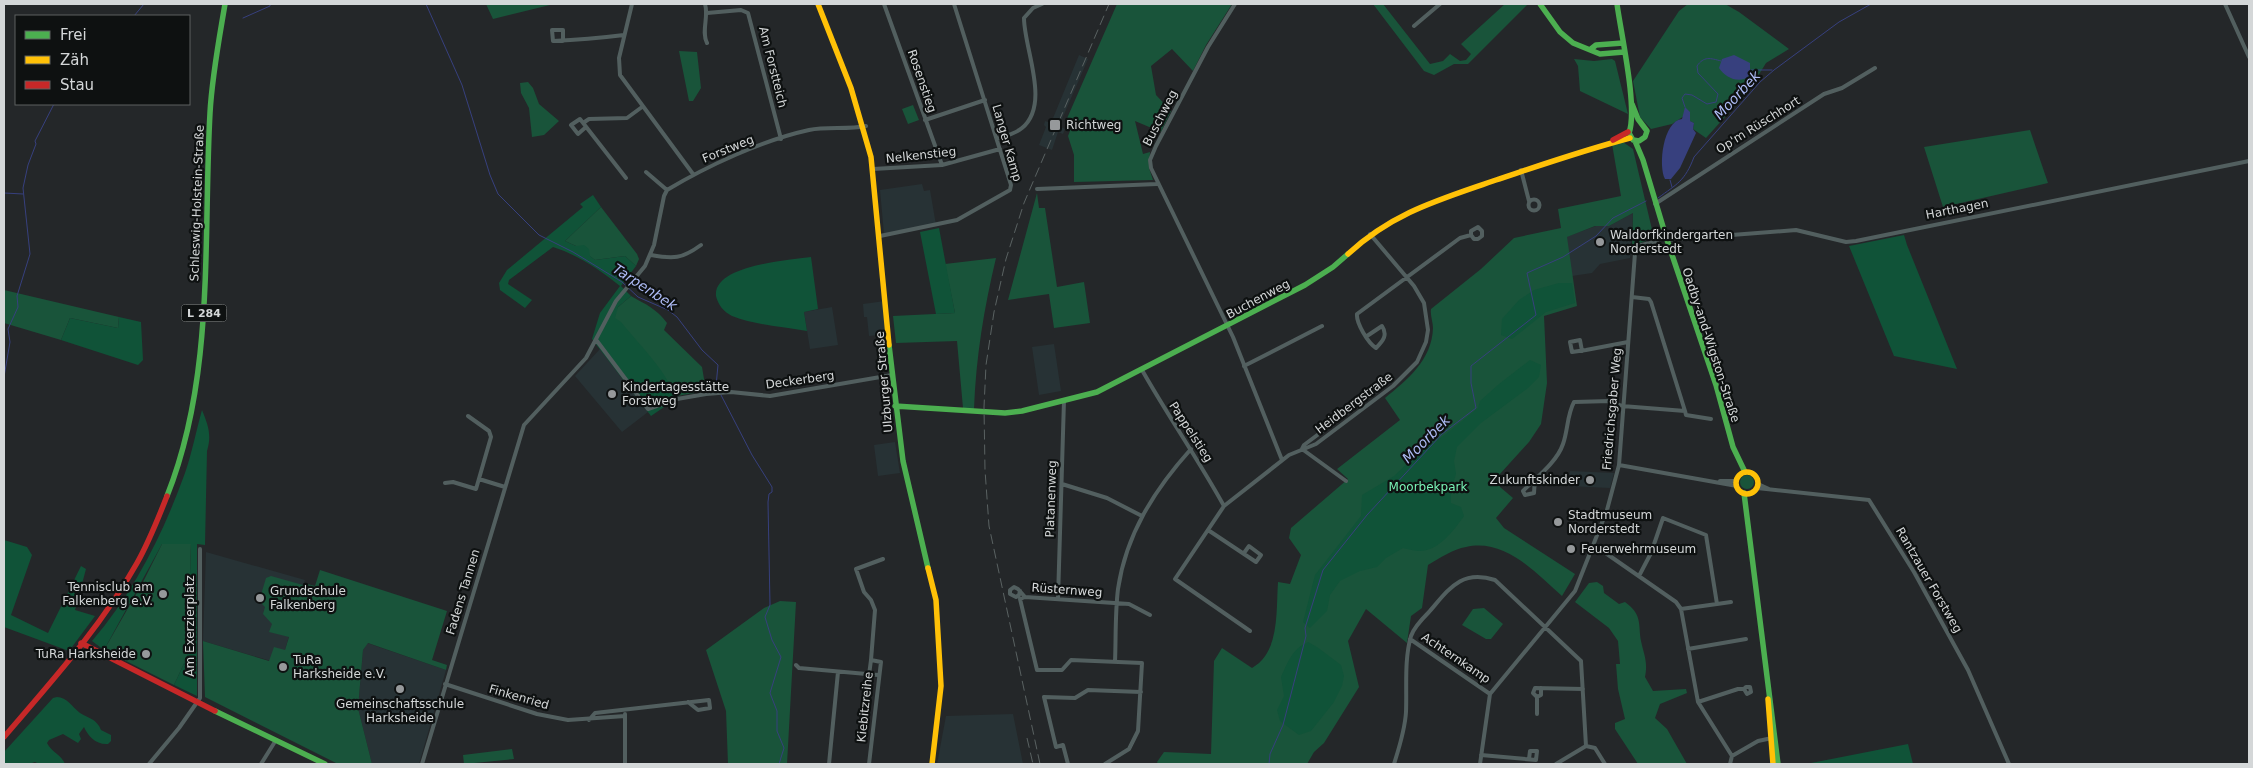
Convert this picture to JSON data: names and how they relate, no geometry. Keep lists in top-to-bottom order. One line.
{"streets":{"main road":["Schleswig-Holstein-Straße","Buchenweg","L 284","Oadby-and-Wigston-Straße","Ulzburger Straße","Am Exerzierplatz"],"street":["Am Forstteich","Rosenstieg","Buschweg","Op'm Rüschhort","Langer Kamp","Forstweg","Nelkenstieg","Harthagen","Deckerberg","Heidbergstraße","Friedrichsgaber Weg","Pappelstieg","Platanenweg","Rantzauer Forstweg","Rüsternweg","Fadens Tannen","Achternkamp","Finkenried","Kiebitzreihe"]},"crossings":[["Am Forstteich","Forstweg"],["Rosenstieg","Langer Kamp"],["Rosenstieg","Nelkenstieg"],["Buschweg","Buchenweg"],["Buschweg","Heidbergstraße"],["Langer Kamp","Nelkenstieg"],["Langer Kamp","Ulzburger Straße"],["Forstweg","Ulzburger Straße"],["Nelkenstieg","Ulzburger Straße"],["Schleswig-Holstein-Straße","Am Exerzierplatz"],["Harthagen","Oadby-and-Wigston-Straße"],["Buchenweg","Ulzburger Straße"],["Buchenweg","Heidbergstraße"],["Buchenweg","Pappelstieg"],["Buchenweg","Platanenweg"],["Oadby-and-Wigston-Straße","Rantzauer Forstweg"],["Deckerberg","Ulzburger Straße"],["Deckerberg","Fadens Tannen"],["Heidbergstraße","Pappelstieg"],["Friedrichsgaber Weg","Achternkamp"],["Platanenweg","Rüsternweg"],["Fadens Tannen","Finkenried"]],"water":["Moorbek","Tarpenbek"],"parks":["Moorbekpark"],"places":{"transit":["Richtweg"],"other":["Waldorfkindergarten Norderstedt","Kindertagesstätte Forstweg","Zukunftskinder","Stadtmuseum Norderstedt","Feuerwehrmuseum","Tennisclub am Falkenberg e.V.","Grundschule Falkenberg","TuRa Harksheide","TuRa Harksheide e.V.","Gemeinschaftsschule Harksheide"]},"legend":["Frei","Zäh","Stau"]}
